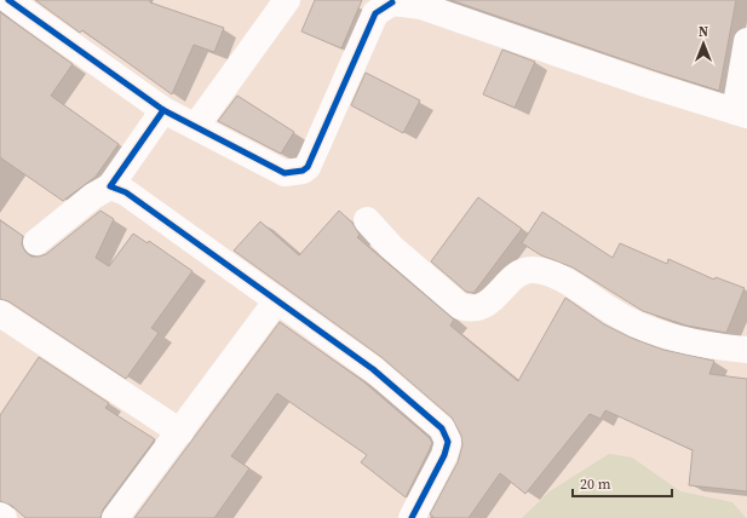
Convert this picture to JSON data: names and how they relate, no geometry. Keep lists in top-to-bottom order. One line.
{"scale_bar":"20 m","north":"top"}
